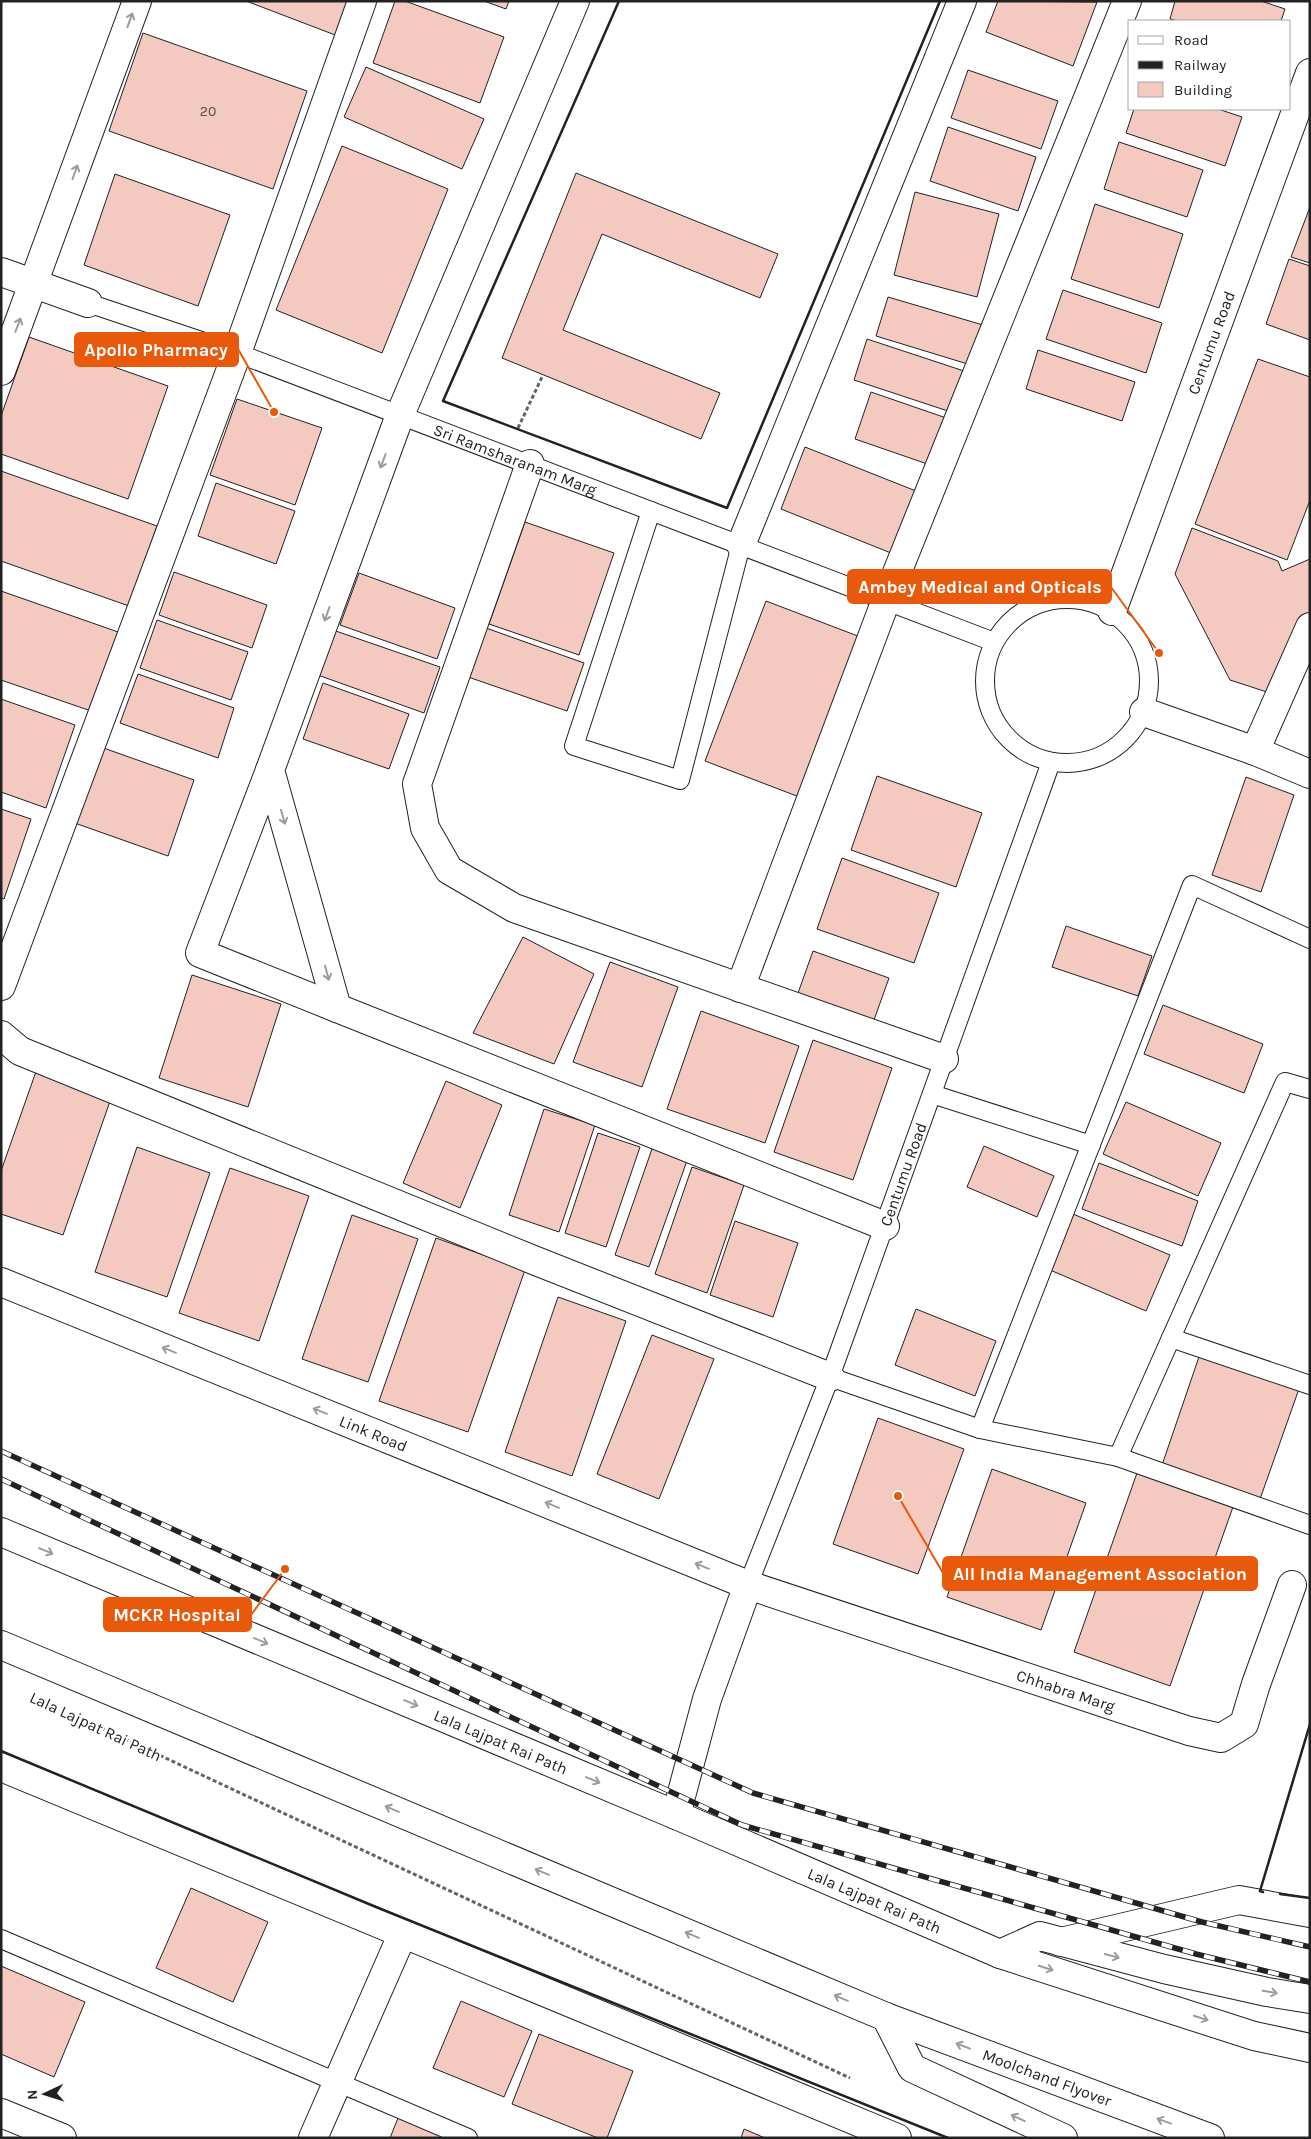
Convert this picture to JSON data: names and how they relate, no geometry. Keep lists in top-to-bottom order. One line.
{"streets":{"street":["Centumu Road","Sri Ramsharanam Marg","Link Road","Chhabra Marg","Lala Lajpat Rai Path","Moolchand Flyover"]},"crossings":[["Centumu Road","Sri Ramsharanam Marg"],["Centumu Road","Link Road"],["Centumu Road","Chhabra Marg"],["Link Road","Chhabra Marg"]],"places":["Apollo Pharmacy","Ambey Medical and Opticals","All India Management Association","MCKR Hospital"],"house_numbers":["20"],"legend":["Road","Railway","Building"],"north":"left"}
